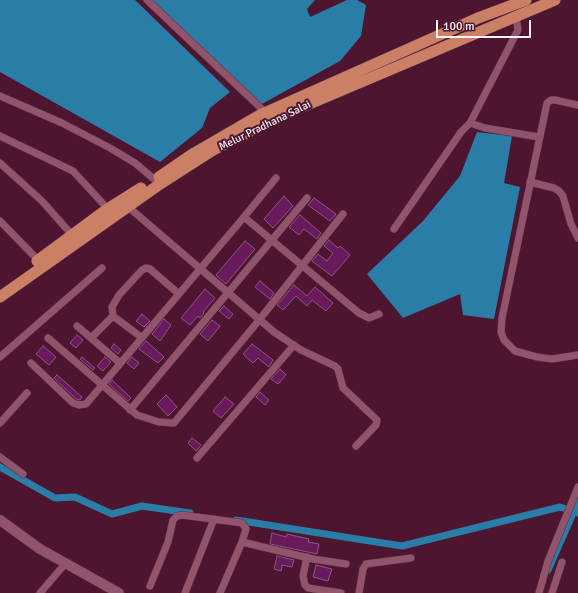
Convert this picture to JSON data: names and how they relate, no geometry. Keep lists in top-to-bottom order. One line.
{"streets":{"main road":["Melur Pradhana Salai"]},"scale_bar":"100 m"}
